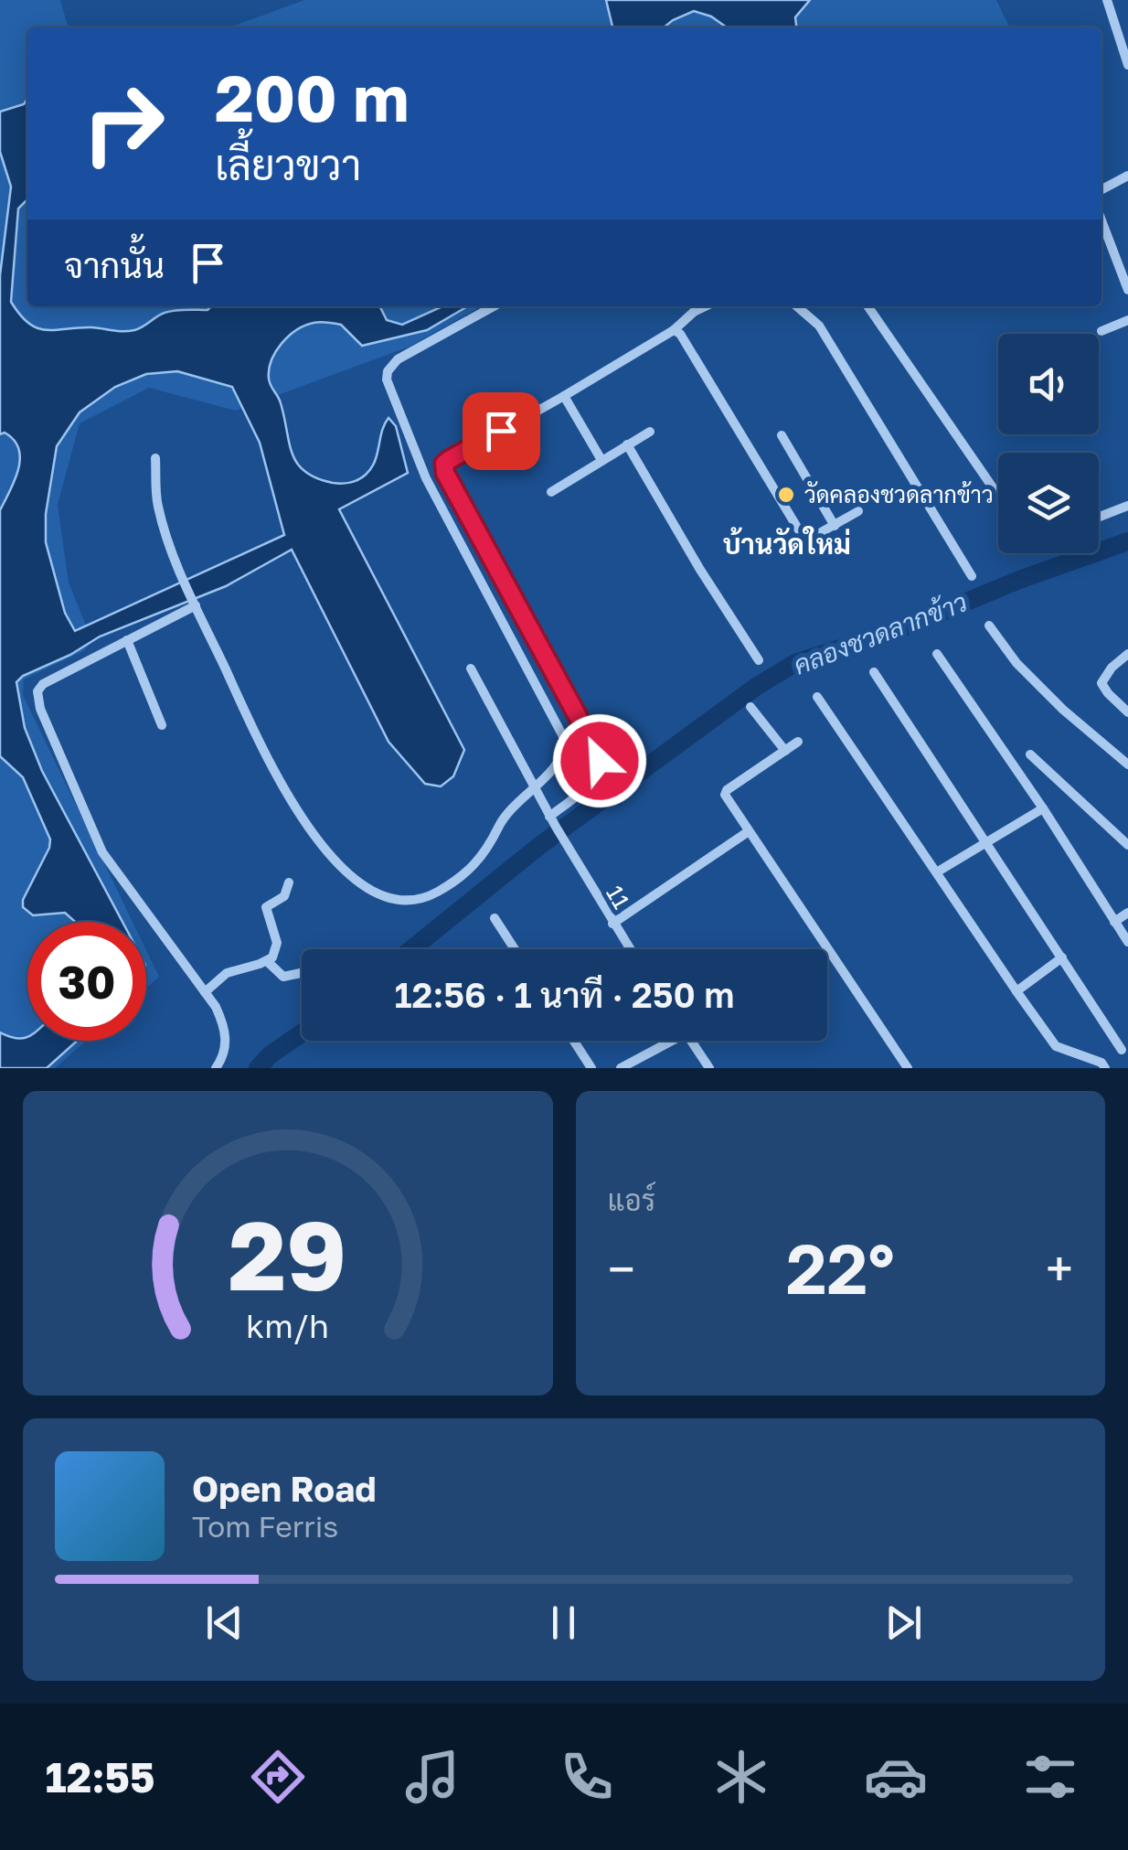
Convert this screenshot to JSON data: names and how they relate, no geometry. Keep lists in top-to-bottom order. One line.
{"streets":{"street":["11"]},"districts":["บ้านวัดใหม่"],"water":["คลองชวดลากข้าว"],"places":["วัดคลองชวดลากข้าว"],"page":{"turn":["200 m","เลี้ยวขวา"],"then":"จากนั้น","limit":"30","trip":"12:56 · 1 นาที · 250 m","tile":"แอร์","heat":["−","22°","+"],"song":["Open Road","Tom Ferris"],"tabs":"12:55","gauge":["29","km/h"]}}
